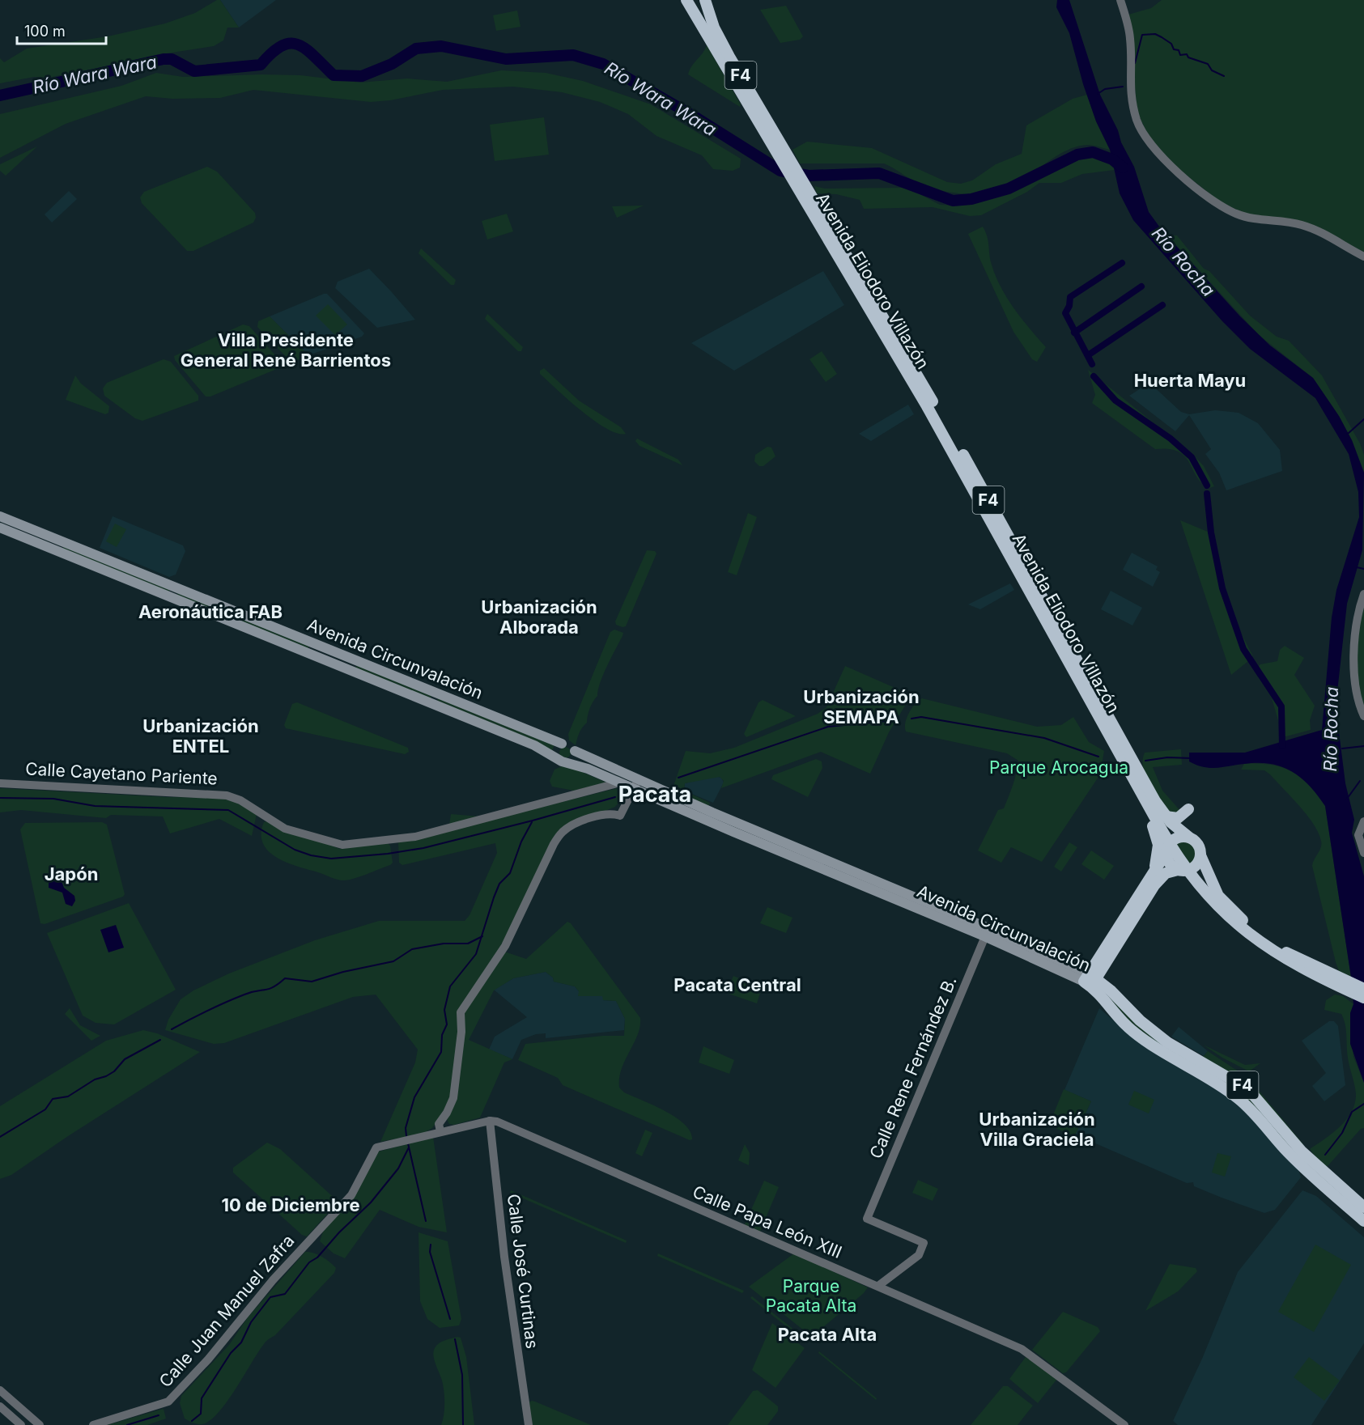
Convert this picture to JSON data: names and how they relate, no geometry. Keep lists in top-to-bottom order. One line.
{"streets":{"highway":["F4","Avenida Eliodoro Villazón","Avenida Circunvalación"],"street":["Calle Cayetano Pariente","Calle Rene Fernández B.","Calle Papa León XIII","Calle José Curtinas","Calle Juan Manuel Zafra"]},"crossings":[["F4","Avenida Eliodoro Villazón"],["F4","Avenida Circunvalación"],["Avenida Circunvalación","Calle Cayetano Pariente"],["Avenida Circunvalación","Calle Rene Fernández B."],["Calle Rene Fernández B.","Calle Papa León XIII"],["Calle Papa León XIII","Calle José Curtinas"]],"districts":["Villa Presidente General René Barrientos","Huerta Mayu","Urbanización Alborada","Aeronáutica FAB","Urbanización SEMAPA","Urbanización ENTEL","Pacata","Japón","Pacata Central","Urbanización Villa Graciela","10 de Diciembre","Pacata Alta"],"water":["Río Wara Wara","Río Rocha"],"parks":["Parque Arocagua","Parque Pacata Alta"],"scale_bar":"100 m"}
